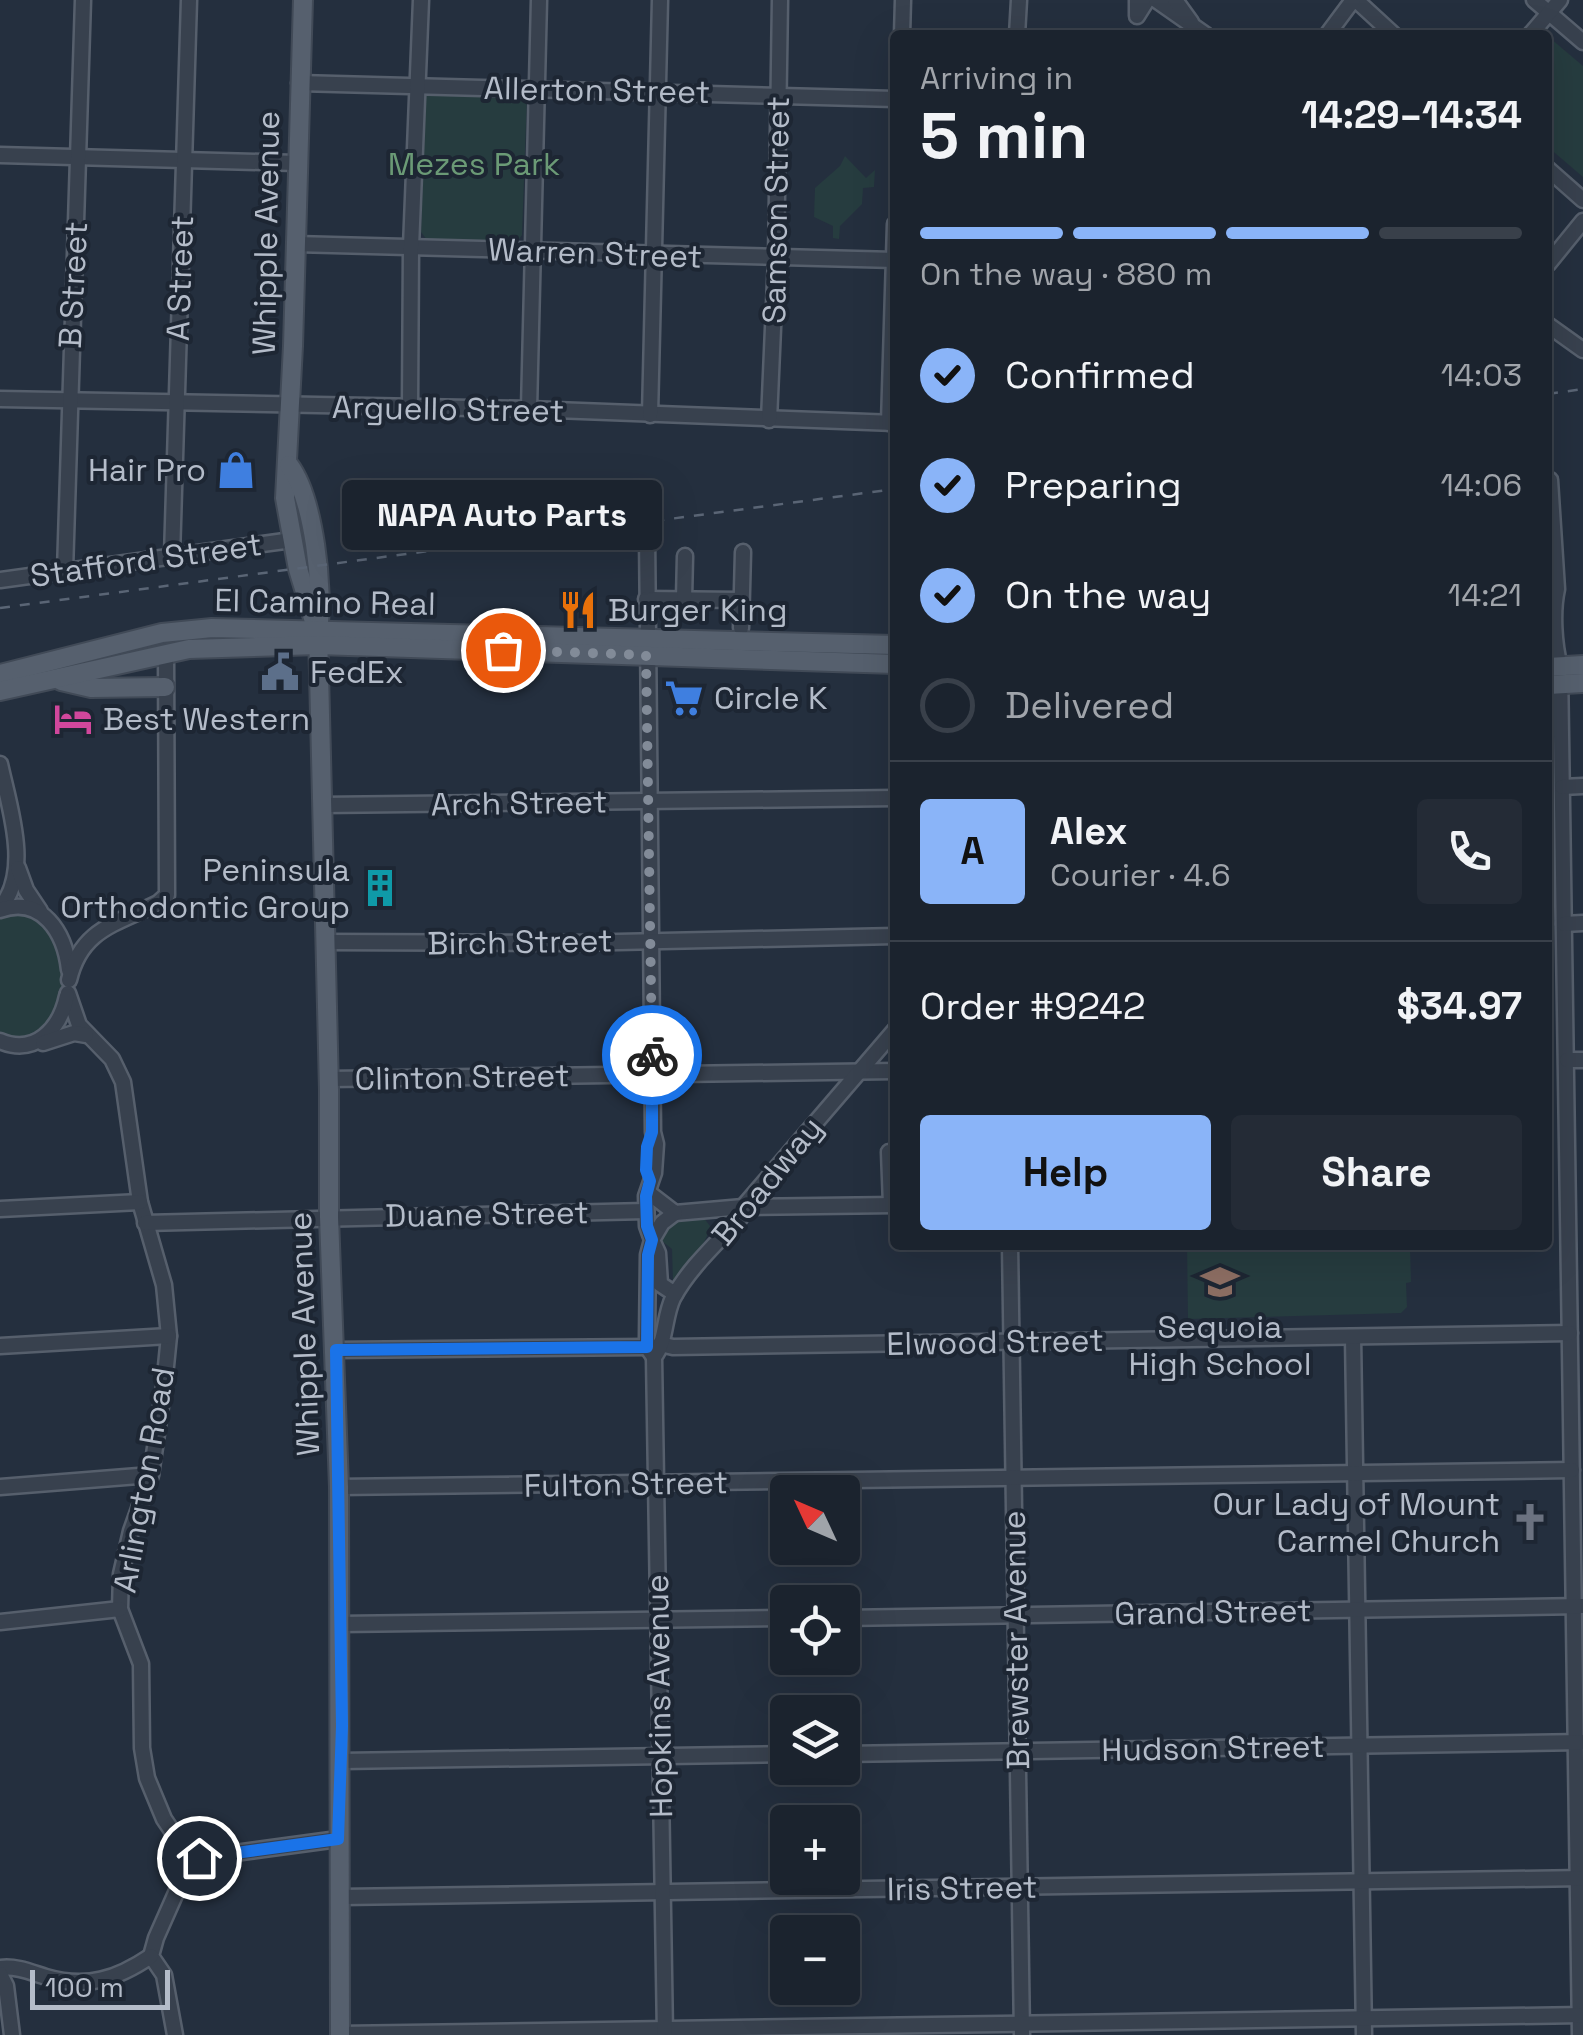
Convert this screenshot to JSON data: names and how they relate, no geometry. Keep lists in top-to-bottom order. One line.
{"streets":{"main road":["Whipple Avenue","El Camino Real"],"street":["Allerton Street","Samson Street","Warren Street","A Street","B Street","Arguello Street","Stafford Street","Arch Street","Birch Street","Clinton Street","Broadway","Duane Street","Elwood Street","Arlington Road","Fulton Street","Grand Street","Brewster Avenue","Hopkins Avenue","Hudson Street","Iris Street"]},"crossings":[["Allerton Street","Samson Street"],["Allerton Street","Whipple Avenue"],["Samson Street","Warren Street"],["Samson Street","Arguello Street"],["Whipple Avenue","Warren Street"],["Whipple Avenue","Arguello Street"],["Whipple Avenue","Stafford Street"],["Whipple Avenue","El Camino Real"],["Whipple Avenue","Arch Street"],["Whipple Avenue","Birch Street"],["Whipple Avenue","Clinton Street"],["Whipple Avenue","Duane Street"],["Whipple Avenue","Elwood Street"],["Whipple Avenue","Fulton Street"],["Whipple Avenue","Iris Street"],["A Street","Arguello Street"],["A Street","Stafford Street"],["B Street","Arguello Street"],["B Street","Stafford Street"],["El Camino Real","Hopkins Avenue"],["Arch Street","Hopkins Avenue"],["Birch Street","Hopkins Avenue"],["Clinton Street","Broadway"],["Clinton Street","Hopkins Avenue"],["Broadway","Elwood Street"],["Broadway","Hopkins Avenue"],["Duane Street","Arlington Road"],["Duane Street","Hopkins Avenue"],["Elwood Street","Brewster Avenue"],["Elwood Street","Hopkins Avenue"],["Fulton Street","Brewster Avenue"],["Fulton Street","Hopkins Avenue"],["Grand Street","Brewster Avenue"],["Brewster Avenue","Hudson Street"],["Brewster Avenue","Iris Street"],["Hopkins Avenue","Iris Street"]],"parks":["Mezes Park"],"places":{"shop":["Hair Pro"],"restaurant":["Burger King"],"other":["NAPA Auto Parts"],"public building":["FedEx"],"supermarket":["Circle K"],"hotel":["Best Western"],"building":["Peninsula Orthodontic Group"],"school or university":["Sequoia High School"],"church":["Our Lady of Mount Carmel Church"]},"scale_bar":"100 m","north":"top left","page":{"heading":["5 min","Arriving in","14:29–14:34"],"panel":["Alex","Courier · 4.6","Order #9242","$34.97"],"bar":"On the way · 880 m","list":[["Confirmed","14:03"],["Preparing","14:06"],["On the way","14:21"],"Delivered"],"bubble":"NAPA Auto Parts","round":"A","buttons":["Help","Share"],"map_buttons":["+","−"],"scale":"100 m"}}
